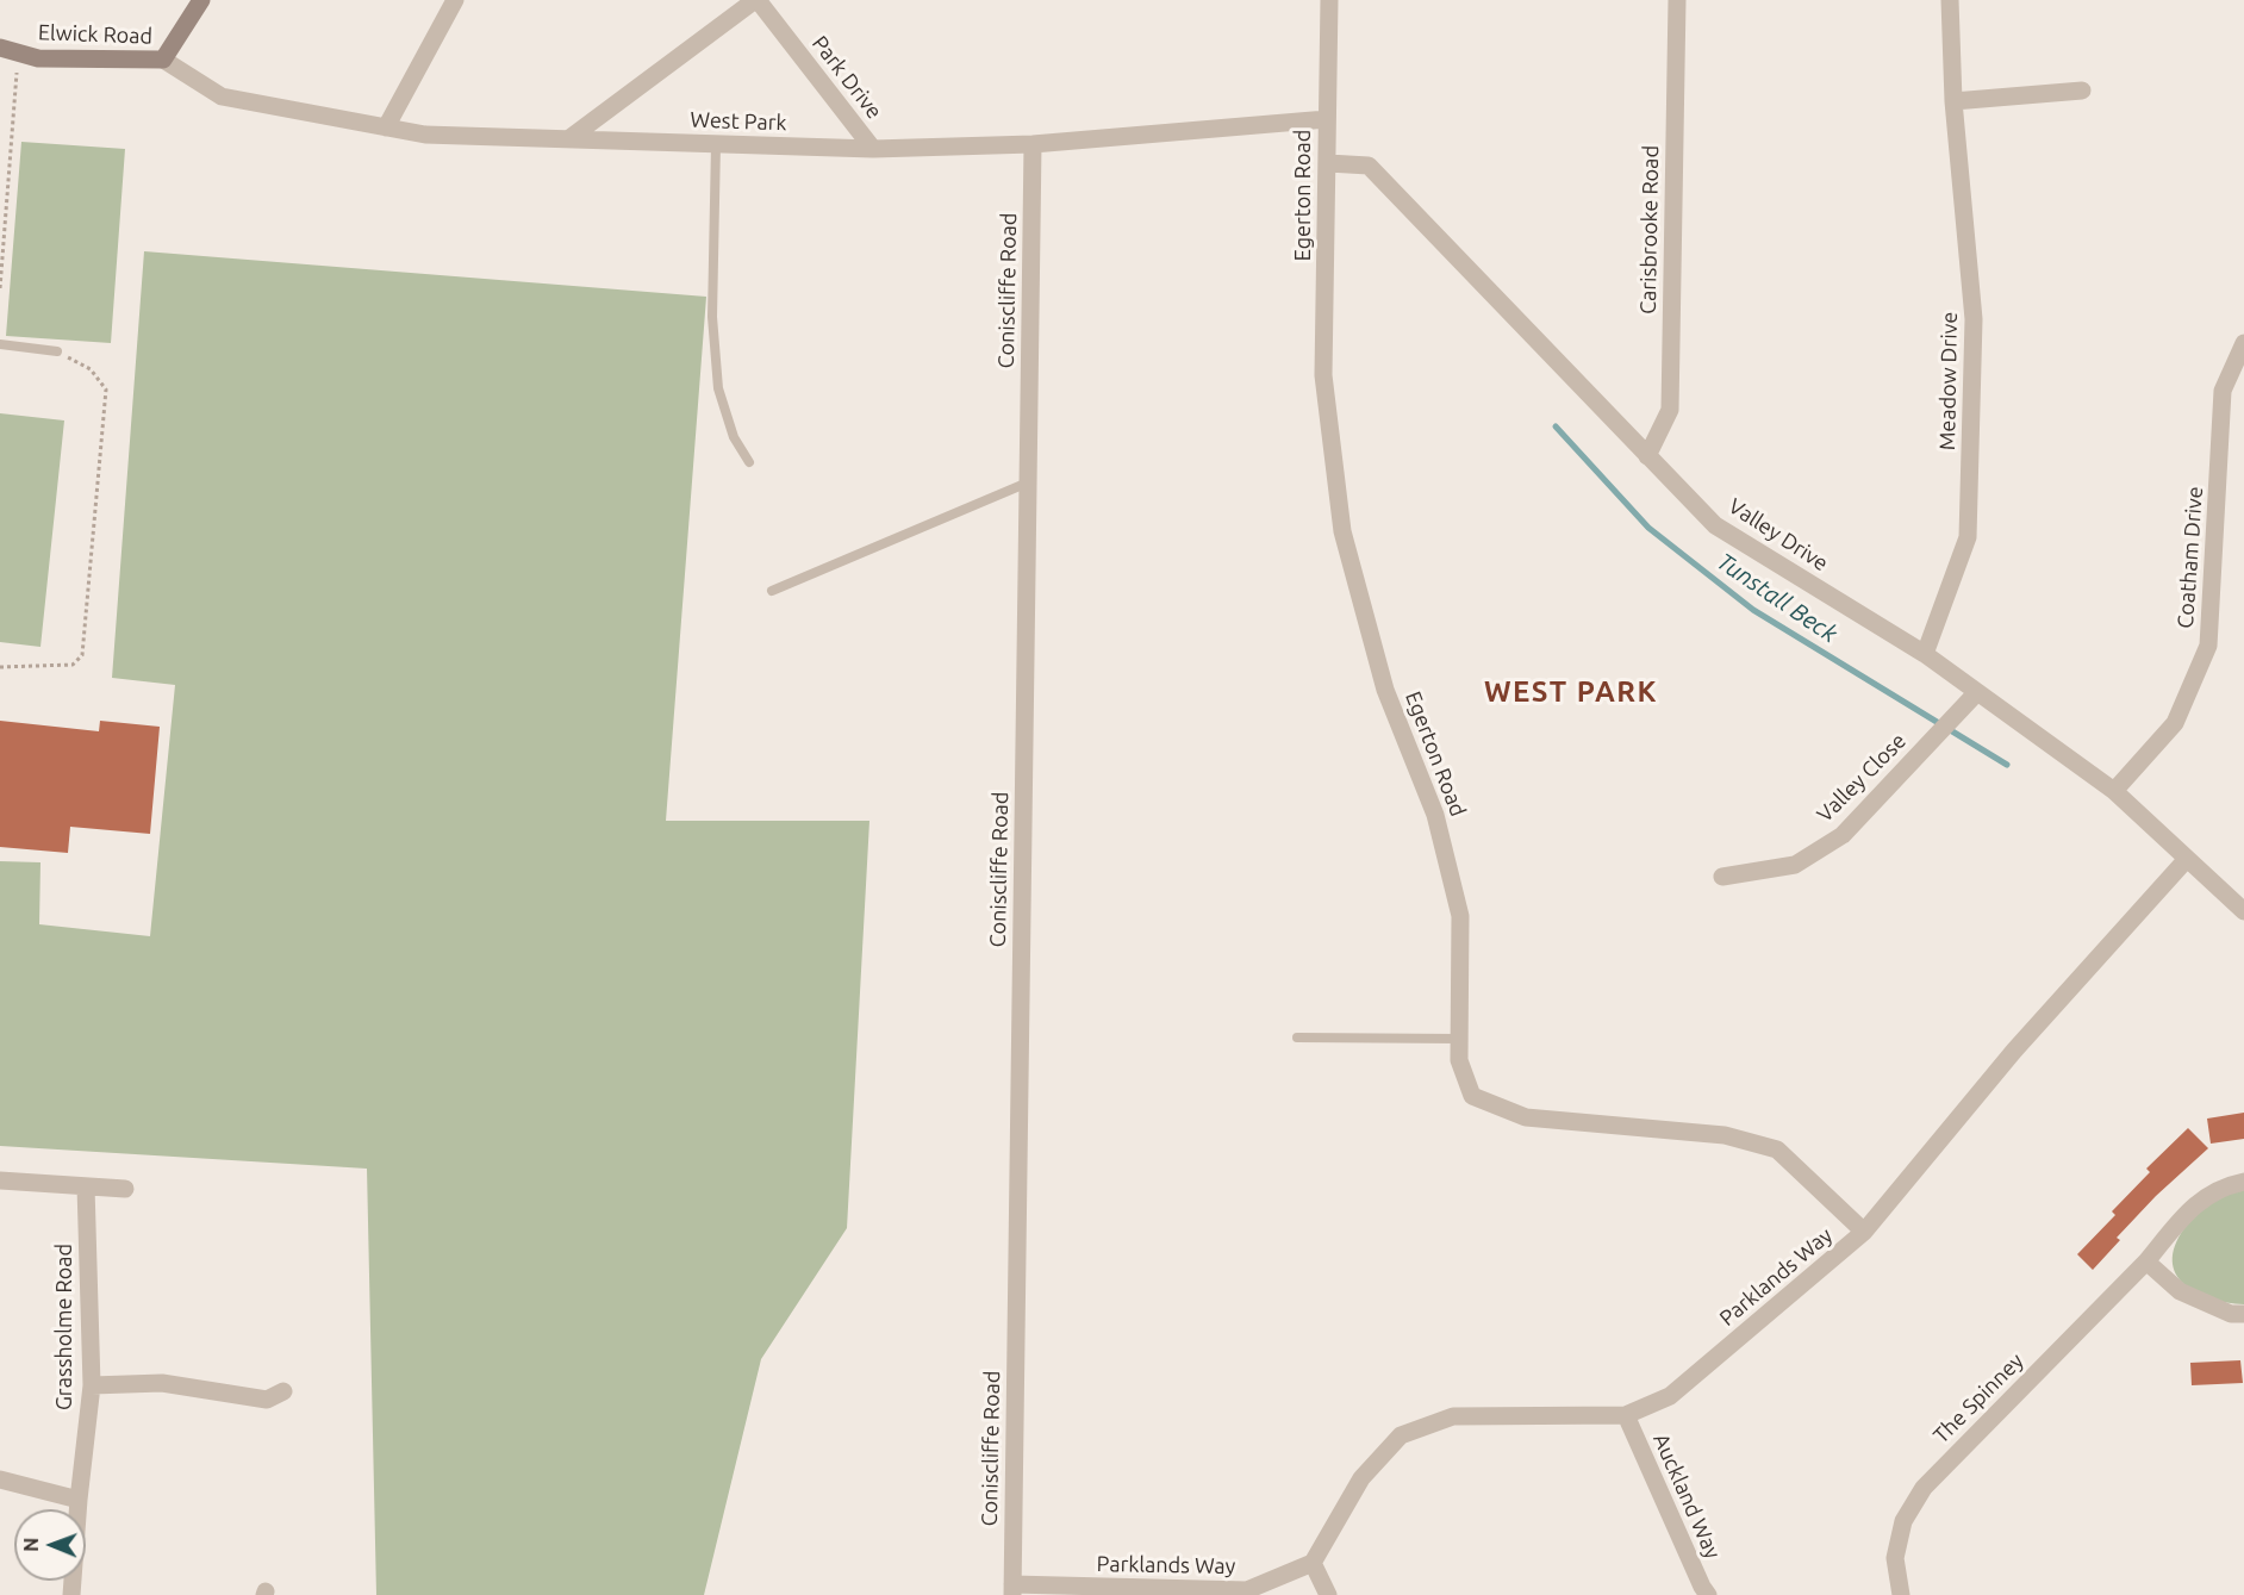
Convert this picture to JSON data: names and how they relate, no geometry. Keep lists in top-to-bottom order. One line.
{"streets":{"street":["Elwick Road","Park Drive","West Park","Egerton Road","Carisbrooke Road","Coniscliffe Road","Meadow Drive","Valley Drive","Coatham Drive","Valley Close","Parklands Way","Grassholme Road","The Spinney","Auckland Way"]},"crossings":[["Elwick Road","West Park"],["Park Drive","West Park"],["West Park","Egerton Road"],["West Park","Coniscliffe Road"],["Egerton Road","Valley Drive"],["Egerton Road","Parklands Way"],["Carisbrooke Road","Valley Drive"],["Coniscliffe Road","Parklands Way"],["Meadow Drive","Valley Drive"],["Valley Drive","Coatham Drive"],["Valley Drive","Valley Close"],["Valley Drive","Parklands Way"],["Parklands Way","Auckland Way"]],"districts":["WEST PARK"],"water":["Tunstall Beck"],"north":"left"}
